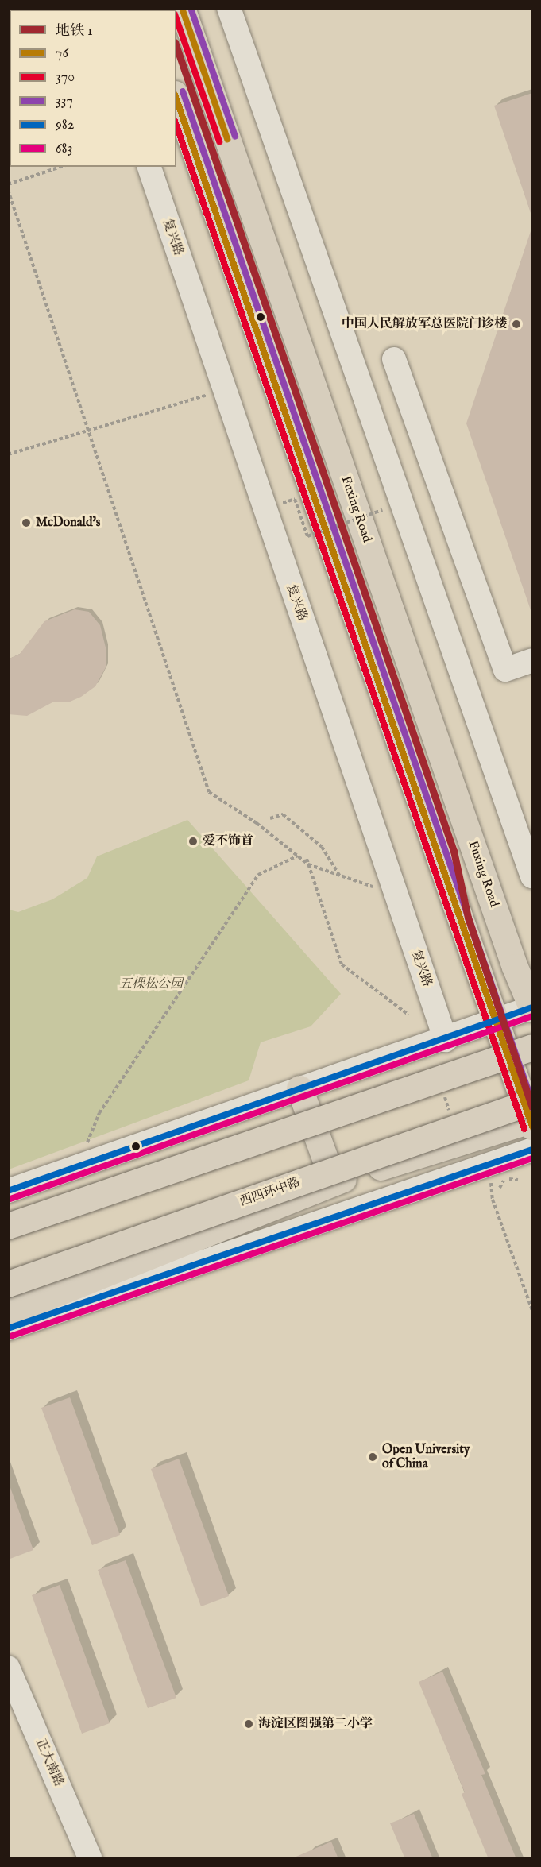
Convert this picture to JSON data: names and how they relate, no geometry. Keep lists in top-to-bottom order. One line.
{"streets":{"highway":["Fuxing Road","西四环中路"],"street":["复兴路","正大南路"]},"parks":["五棵松公园"],"places":["中国人民解放军总医院门诊楼","McDonald's","爱不饰首","Open University of China","海淀区图强第二小学"],"lines":["transit line 76","transit line 337","transit line 370","metro line 1","transit line 982","transit line 683"],"legend":["地铁 1","76","370","337","982","683"]}
